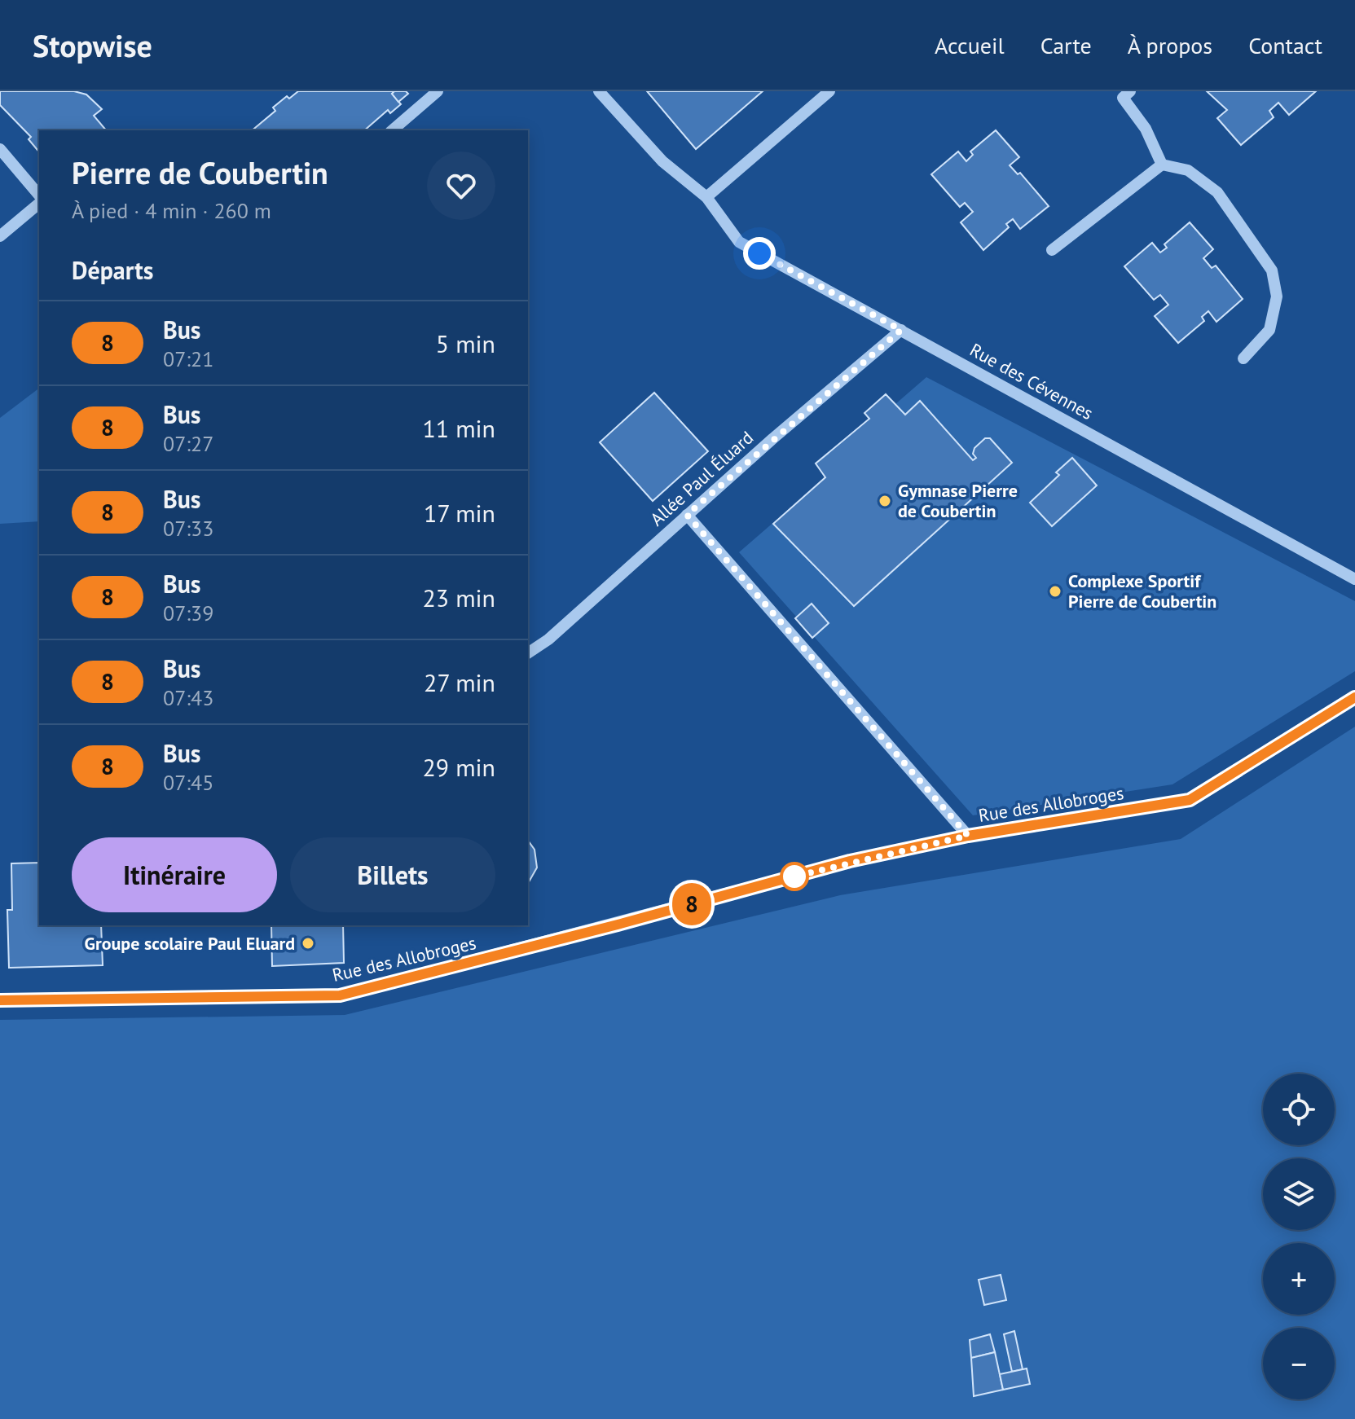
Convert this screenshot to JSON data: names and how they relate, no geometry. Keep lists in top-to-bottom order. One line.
{"streets":{"street":["Rue des Cévennes","Allée Paul Éluard","Rue des Allobroges"]},"crossings":[["Rue des Cévennes","Allée Paul Éluard"]],"places":["Gymnase Pierre de Coubertin","Complexe Sportif Pierre de Coubertin","Groupe scolaire Paul Eluard"],"lines":["bus line 8"],"page":{"header":"Stopwise","nav":["Accueil","Carte","À propos","Contact"],"on_map":"8","heading":[["Pierre de Coubertin","À pied · 4 min · 260 m"],"Départs"],"list":[{"mark":"8","name":"Bus","note":"07:21","value":"5 min"},{"mark":"8","name":"Bus","note":"07:27","value":"11 min"},{"mark":"8","name":"Bus","note":"07:33","value":"17 min"},{"mark":"8","name":"Bus","note":"07:39","value":"23 min"},{"mark":"8","name":"Bus","note":"07:43","value":"27 min"},{"mark":"8","name":"Bus","note":"07:45","value":"29 min"}],"buttons":["Itinéraire","Billets"],"map_buttons":["+","−"]}}
